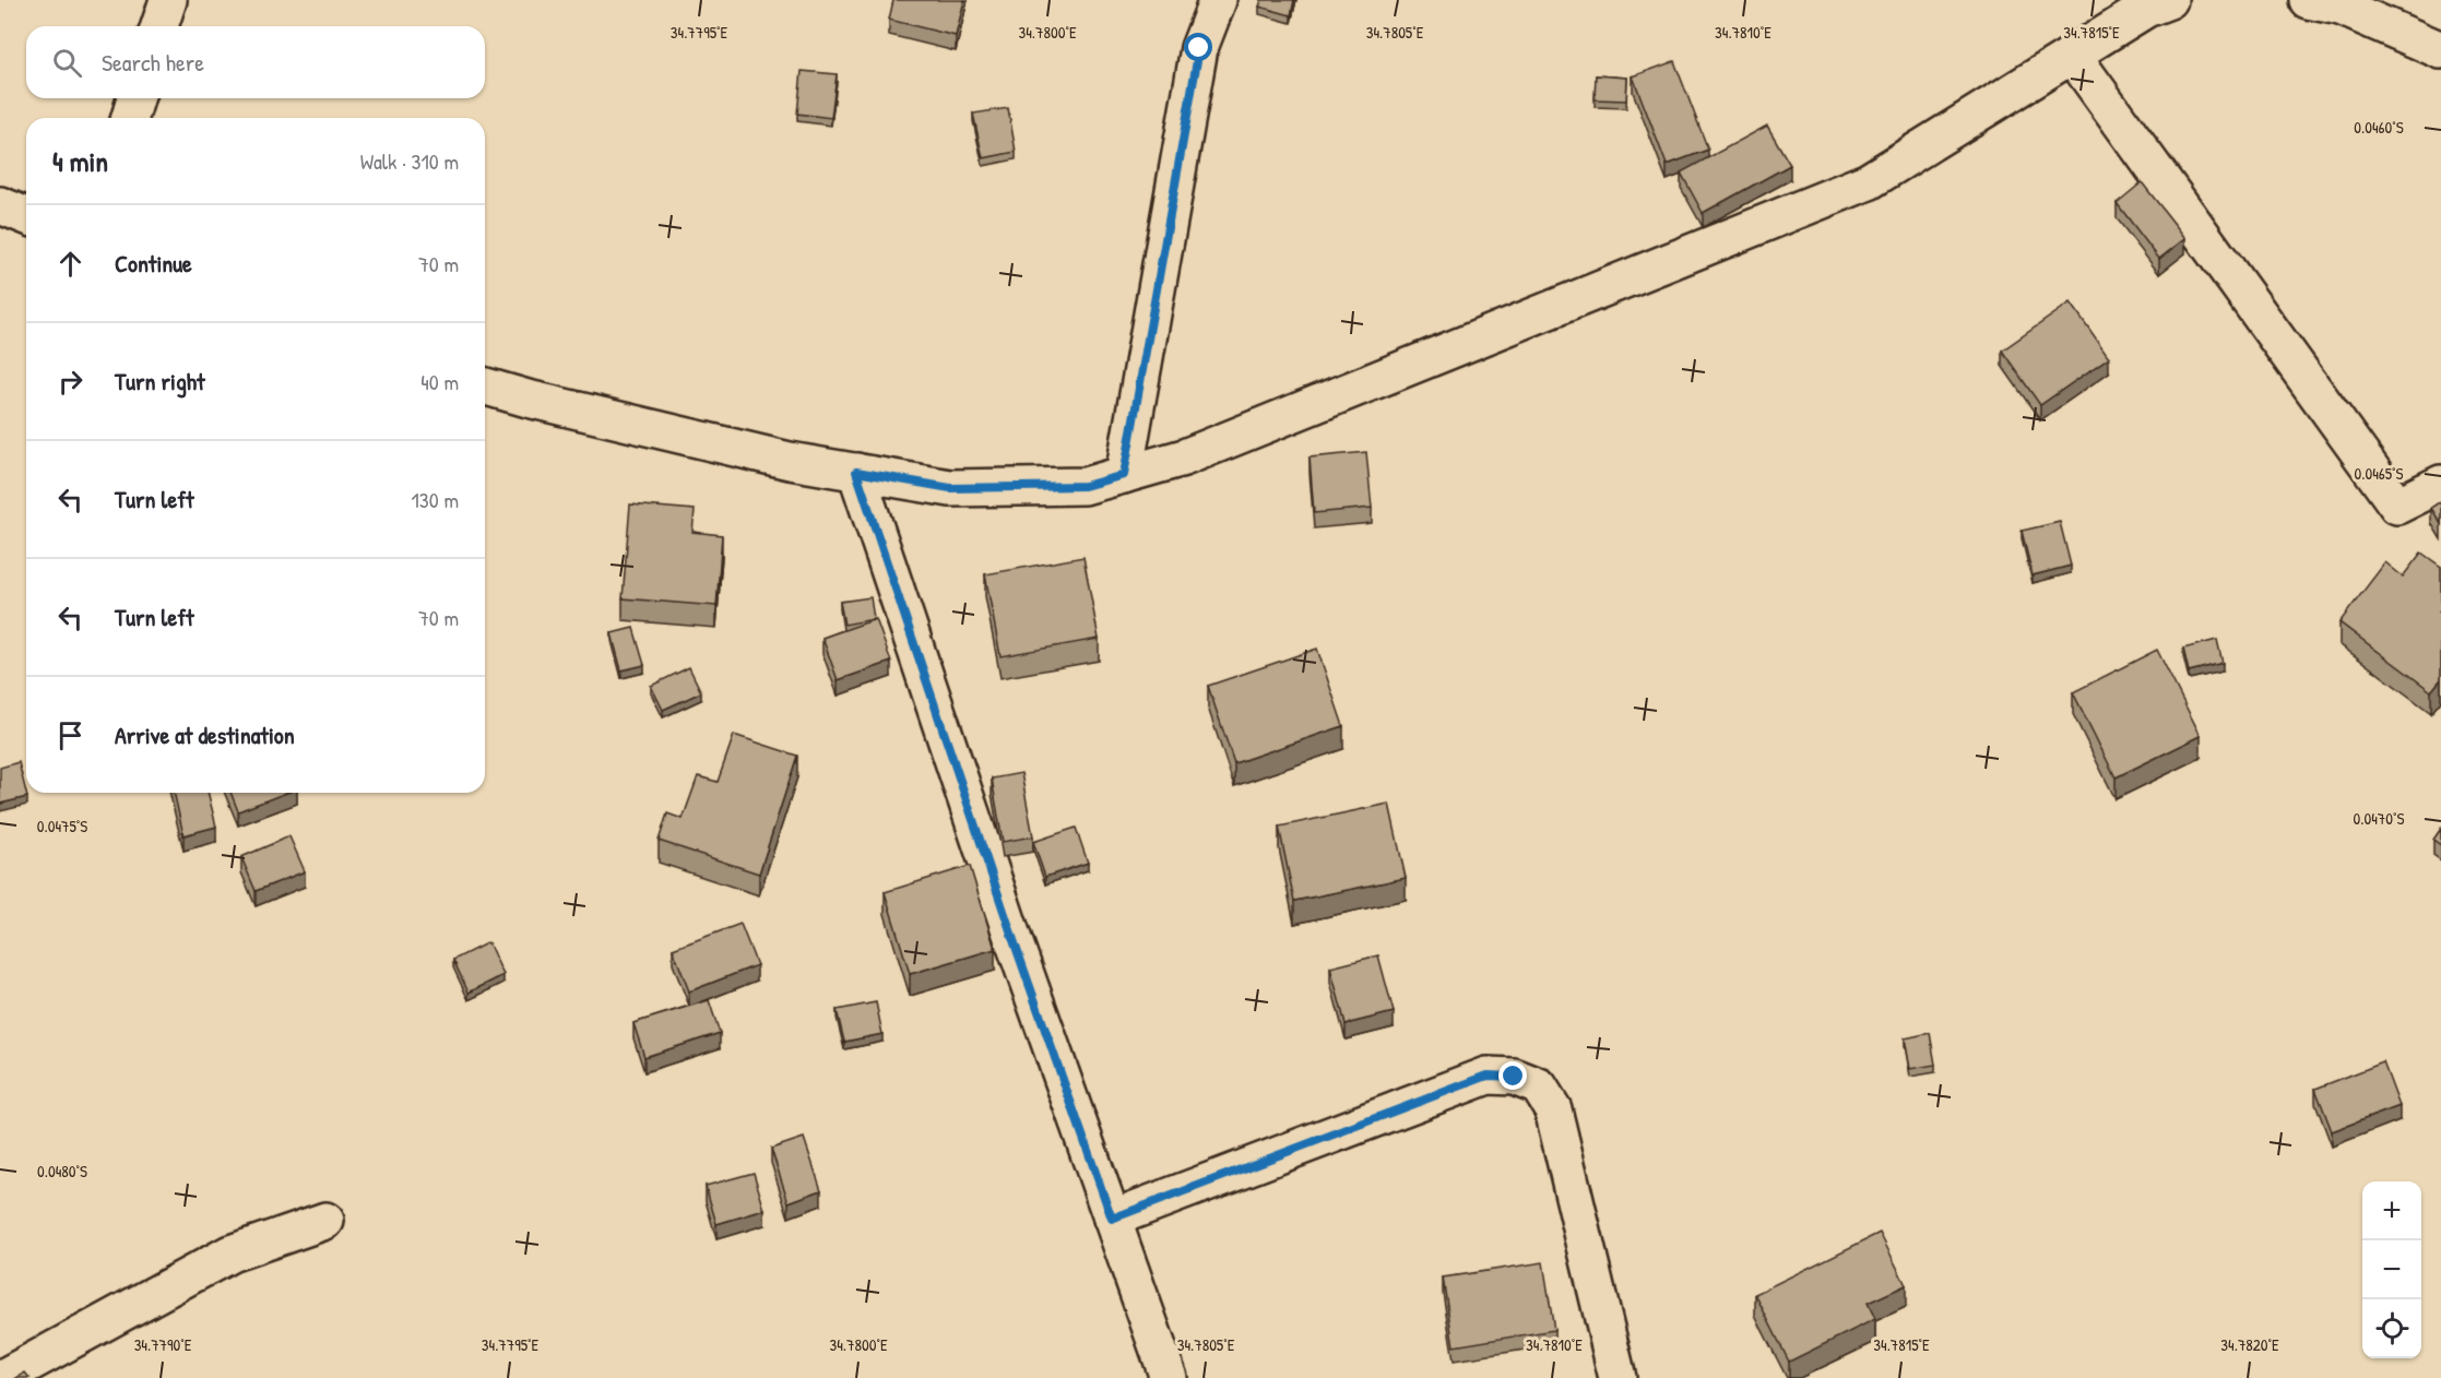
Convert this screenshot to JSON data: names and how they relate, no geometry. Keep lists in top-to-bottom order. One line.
{"page":{"search":"Search here","heading":["4 min","Walk · 310 m"],"list":[["Continue","70 m"],["Turn right","40 m"],["Turn left","130 m"],["Turn left","70 m"],"Arrive at destination"],"map_buttons":["+","−"]},"coordinates":["34.7795°E","34.7800°E","34.7805°E","34.7810°E","34.7815°E","0.0460°S","0.0465°S","0.0470°S","0.0475°S","0.0480°S","34.7790°E","34.7820°E"]}
